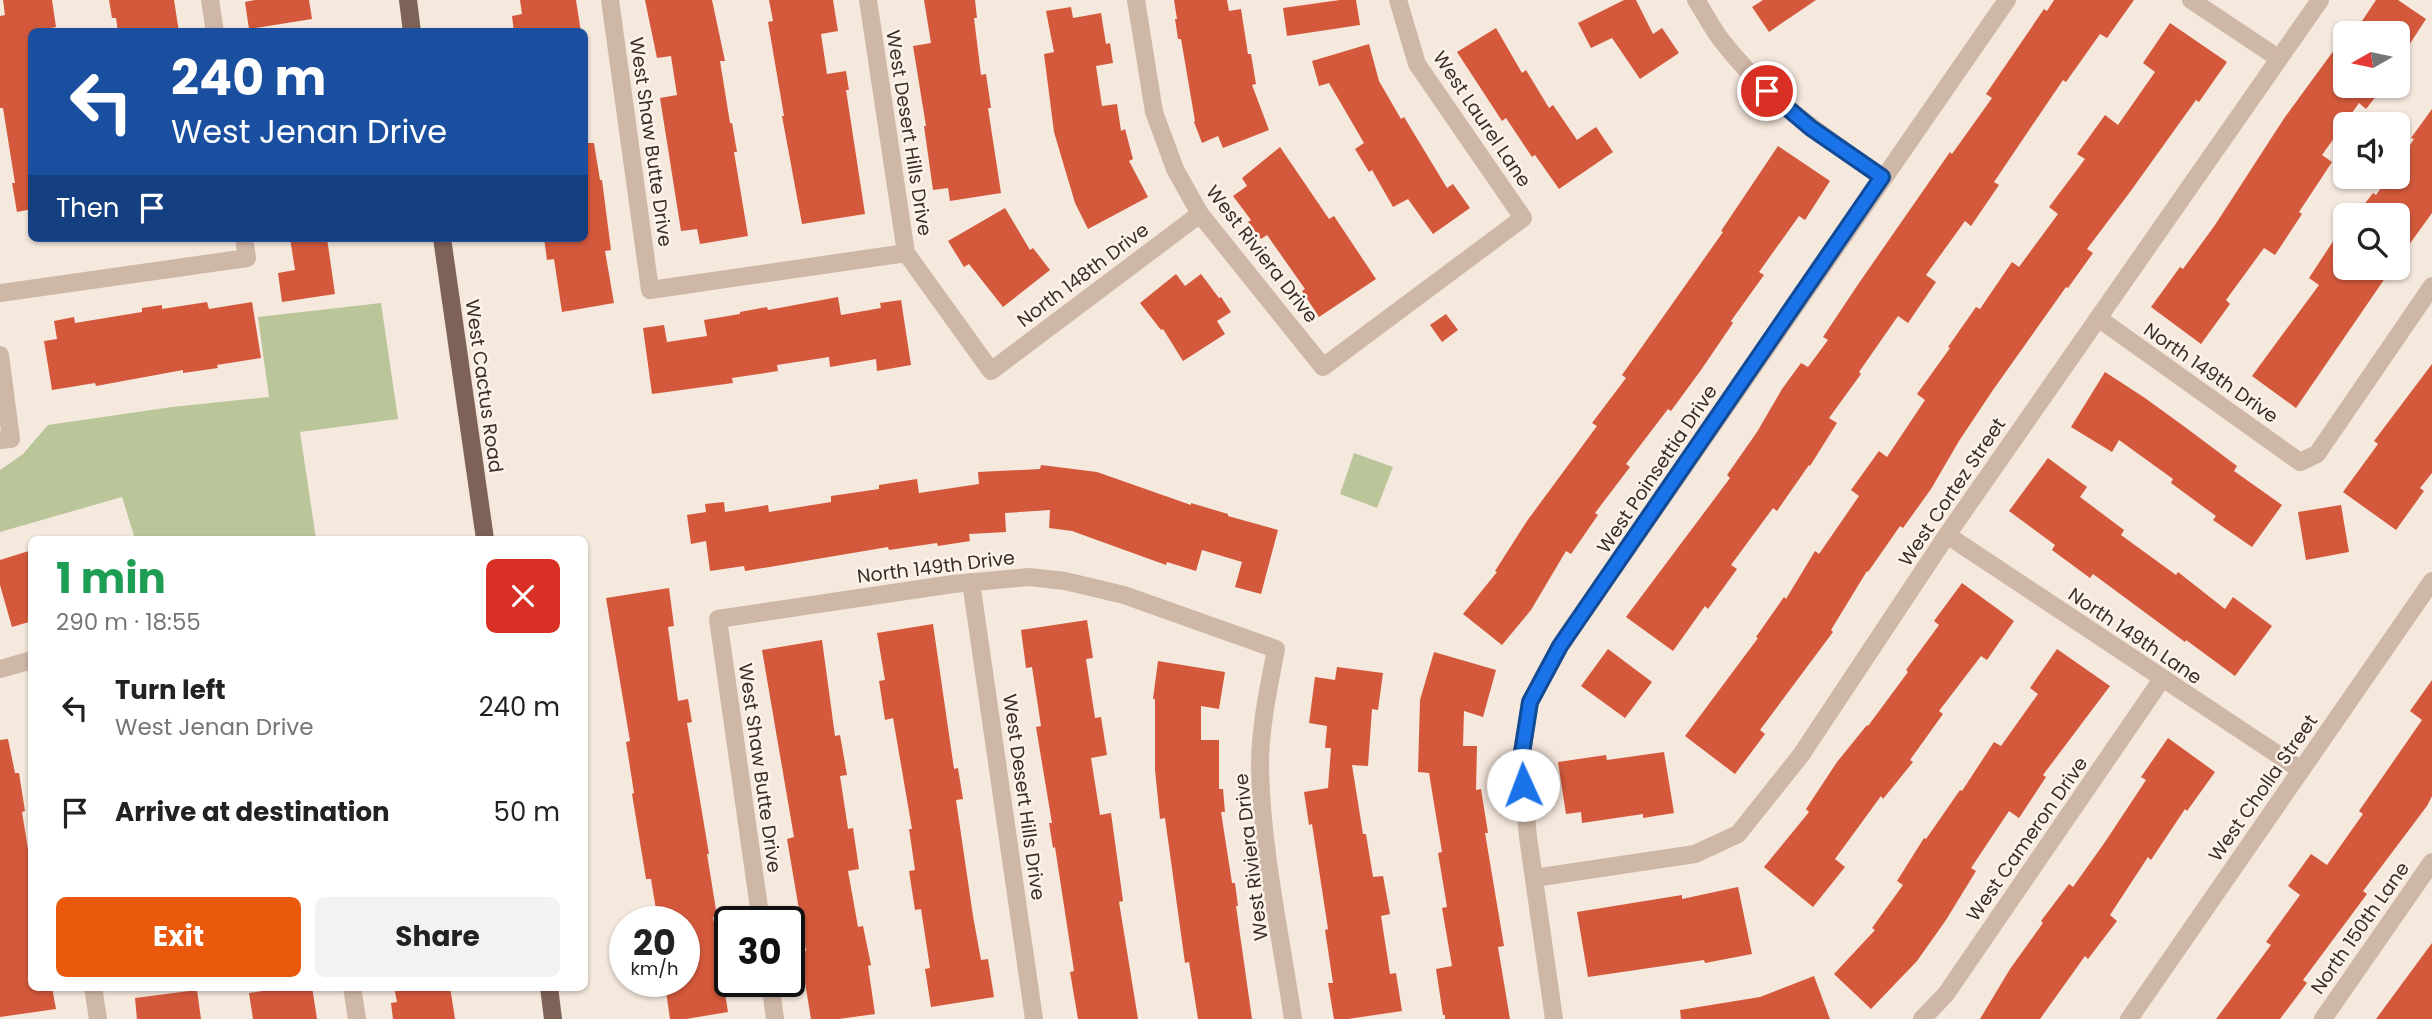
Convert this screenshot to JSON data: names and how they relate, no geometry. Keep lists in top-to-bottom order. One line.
{"streets":{"main road":["West Cactus Road"],"street":["West Laurel Lane","West Desert Hills Drive","West Shaw Butte Drive","West Riviera Drive","North 148th Drive","North 149th Drive","West Poinsettia Drive","West Cortez Street","North 149th Lane","West Cholla Street","West Cameron Drive","North 150th Lane"]},"crossings":[["West Laurel Lane","West Riviera Drive"],["West Desert Hills Drive","West Shaw Butte Drive"],["West Desert Hills Drive","North 148th Drive"],["West Desert Hills Drive","North 149th Drive"],["West Shaw Butte Drive","North 149th Drive"],["West Riviera Drive","North 148th Drive"],["West Riviera Drive","North 149th Drive"],["North 149th Drive","West Cortez Street"],["West Poinsettia Drive","West Cortez Street"],["West Cortez Street","North 149th Lane"],["North 149th Lane","West Cholla Street"],["North 149th Lane","West Cameron Drive"]],"north":"left","page":{"turn":["240 m","West Jenan Drive"],"then":"Then","heading":["1 min","290 m · 18:55"],"list":[{"name":"Turn left","note":"West Jenan Drive","value":"240 m"},{"name":"Arrive at destination","value":"50 m"}],"buttons":["Exit","Share"],"speed":"20 km/h","limit":"30"}}
